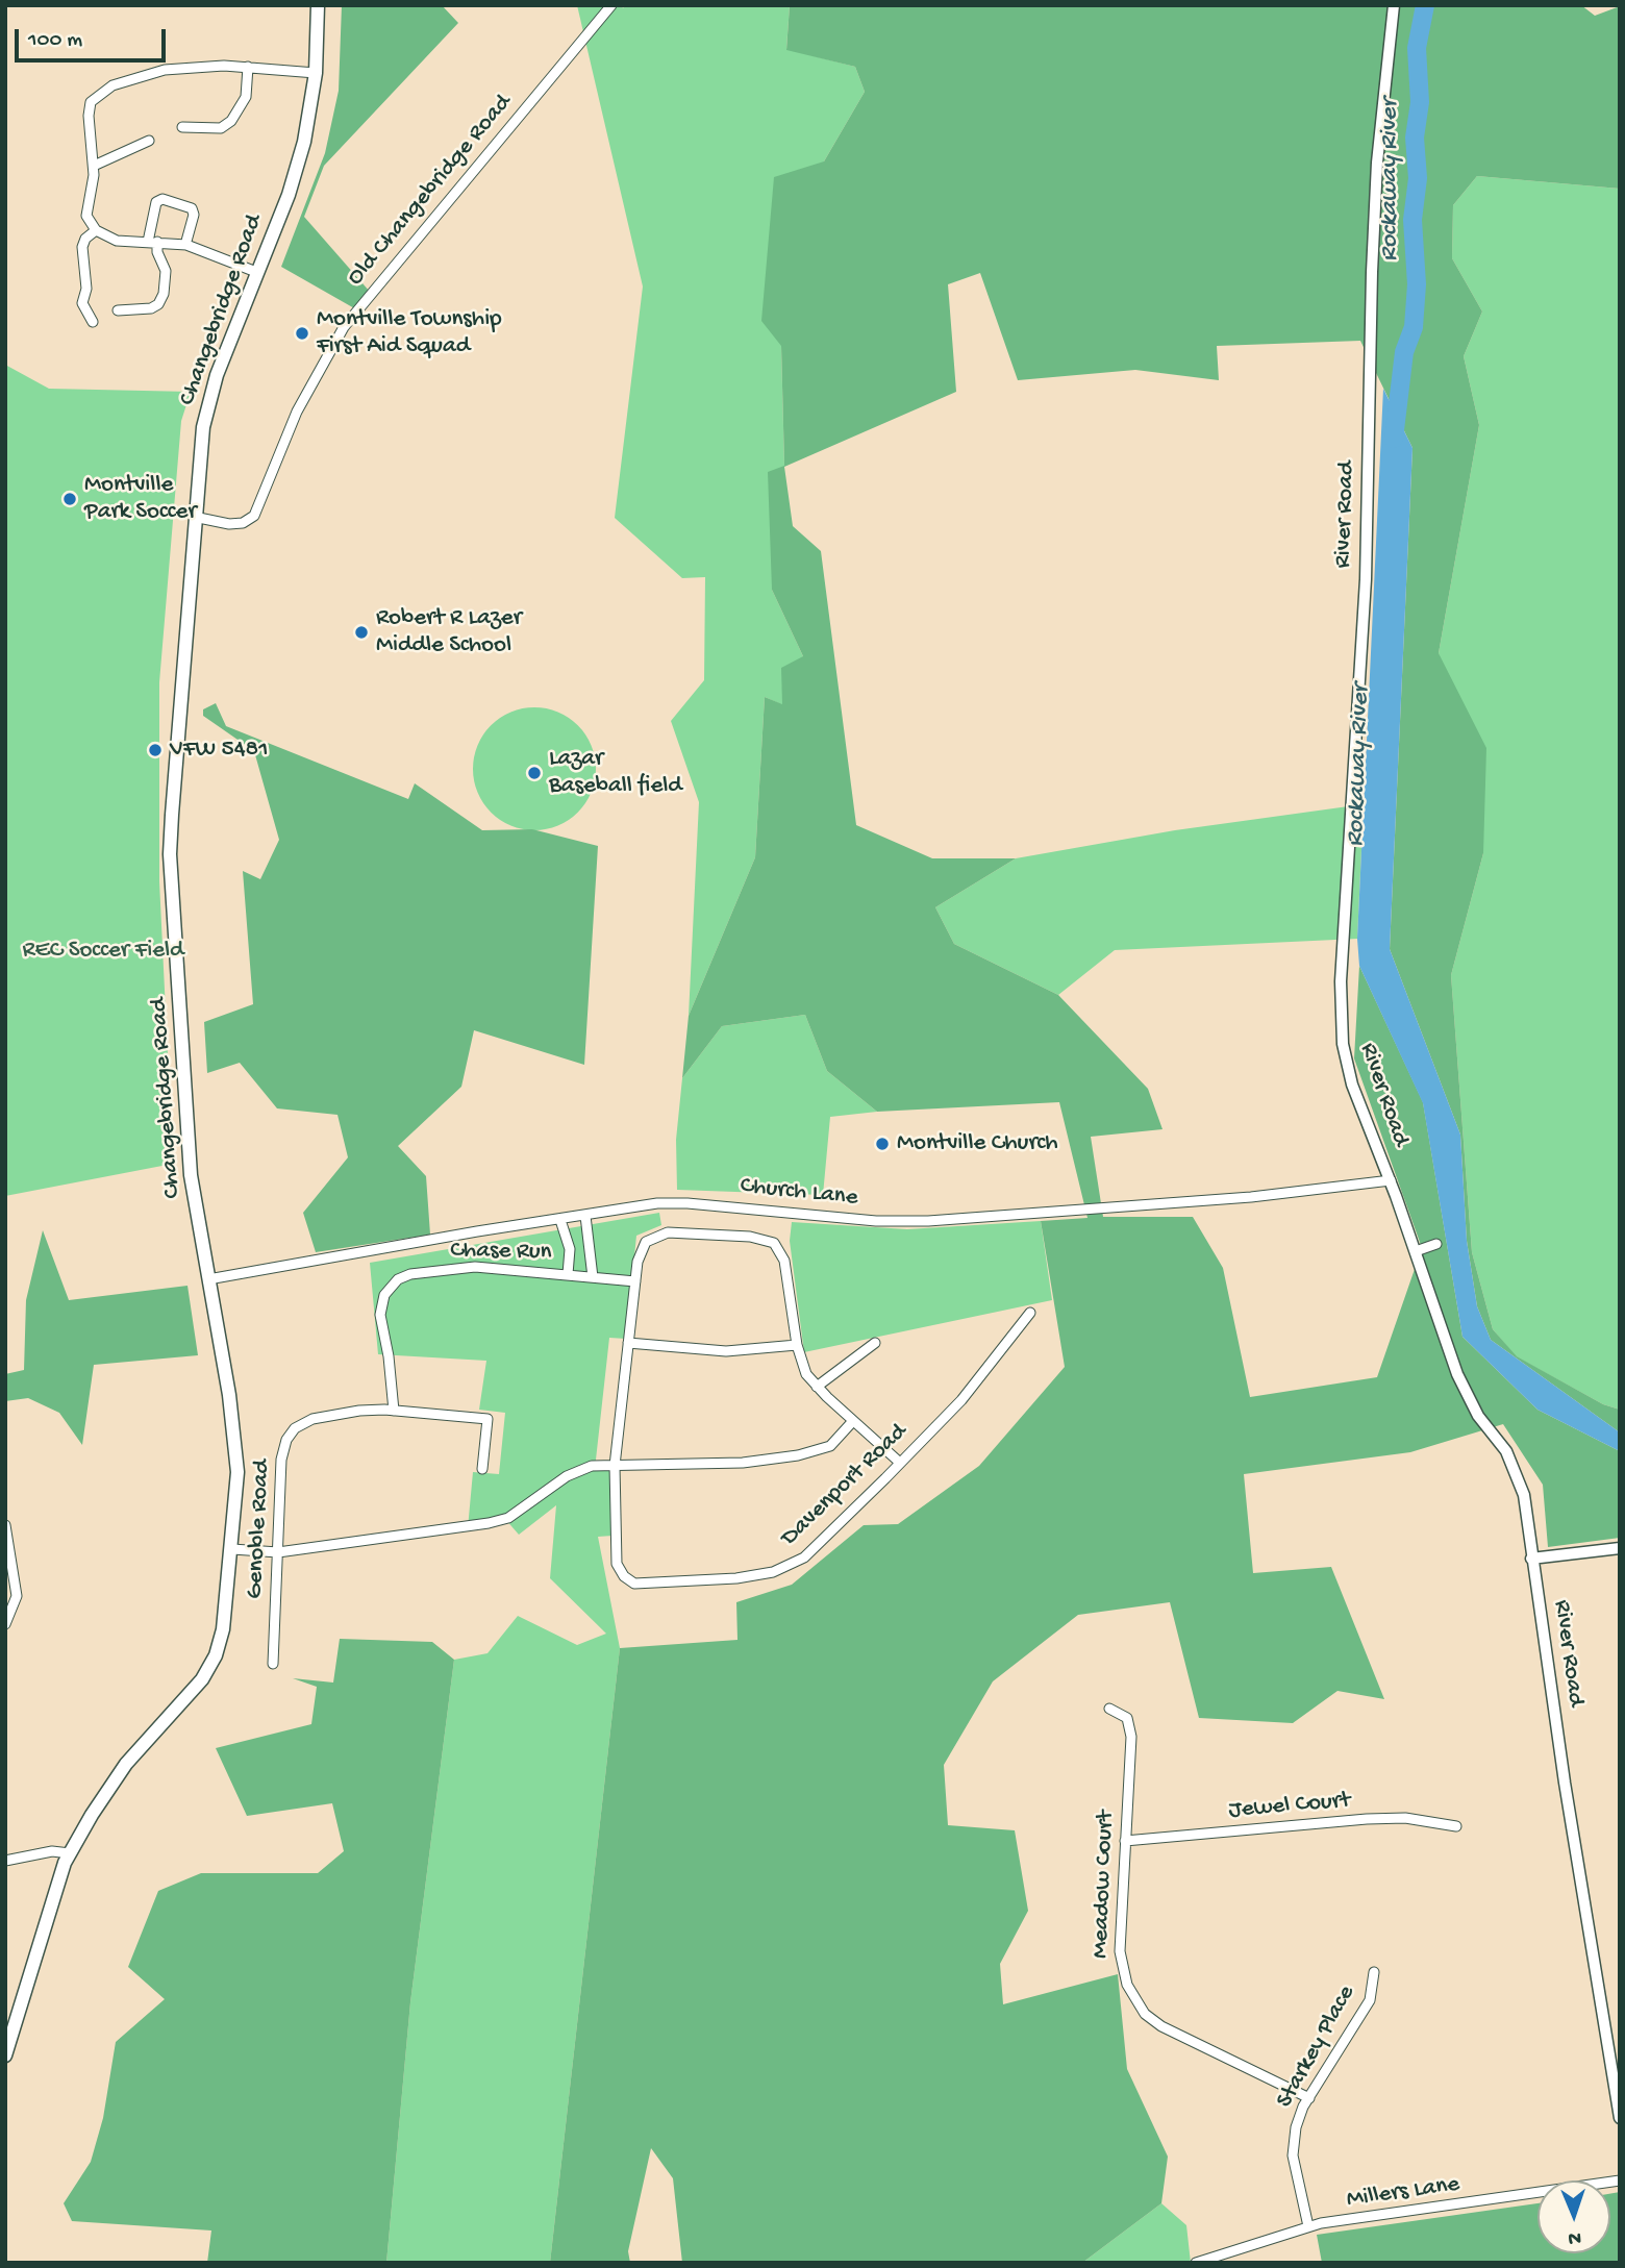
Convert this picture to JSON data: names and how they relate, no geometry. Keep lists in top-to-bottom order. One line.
{"streets":{"main road":["Changebridge Road"],"street":["Old Changebridge Road","River Road","Church Lane","Chase Run","Davenport Road","Genoble Road","Jewel Court","Meadow Court","Starkey Place","Millers Lane"]},"crossings":[["Old Changebridge Road","Changebridge Road"],["Changebridge Road","Church Lane"],["River Road","Church Lane"],["Church Lane","Chase Run"],["Chase Run","Davenport Road"],["Chase Run","Genoble Road"],["Jewel Court","Meadow Court"],["Meadow Court","Starkey Place"],["Starkey Place","Millers Lane"]],"water":["Rockaway River"],"parks":["REC Soccer Field"],"places":["Montville Township First Aid Squad","Montville Park Soccer","Robert R Lazer Middle School","VFW 5481","Lazar Baseball field","Montville Church"],"scale_bar":"100 m","north":"bottom"}
